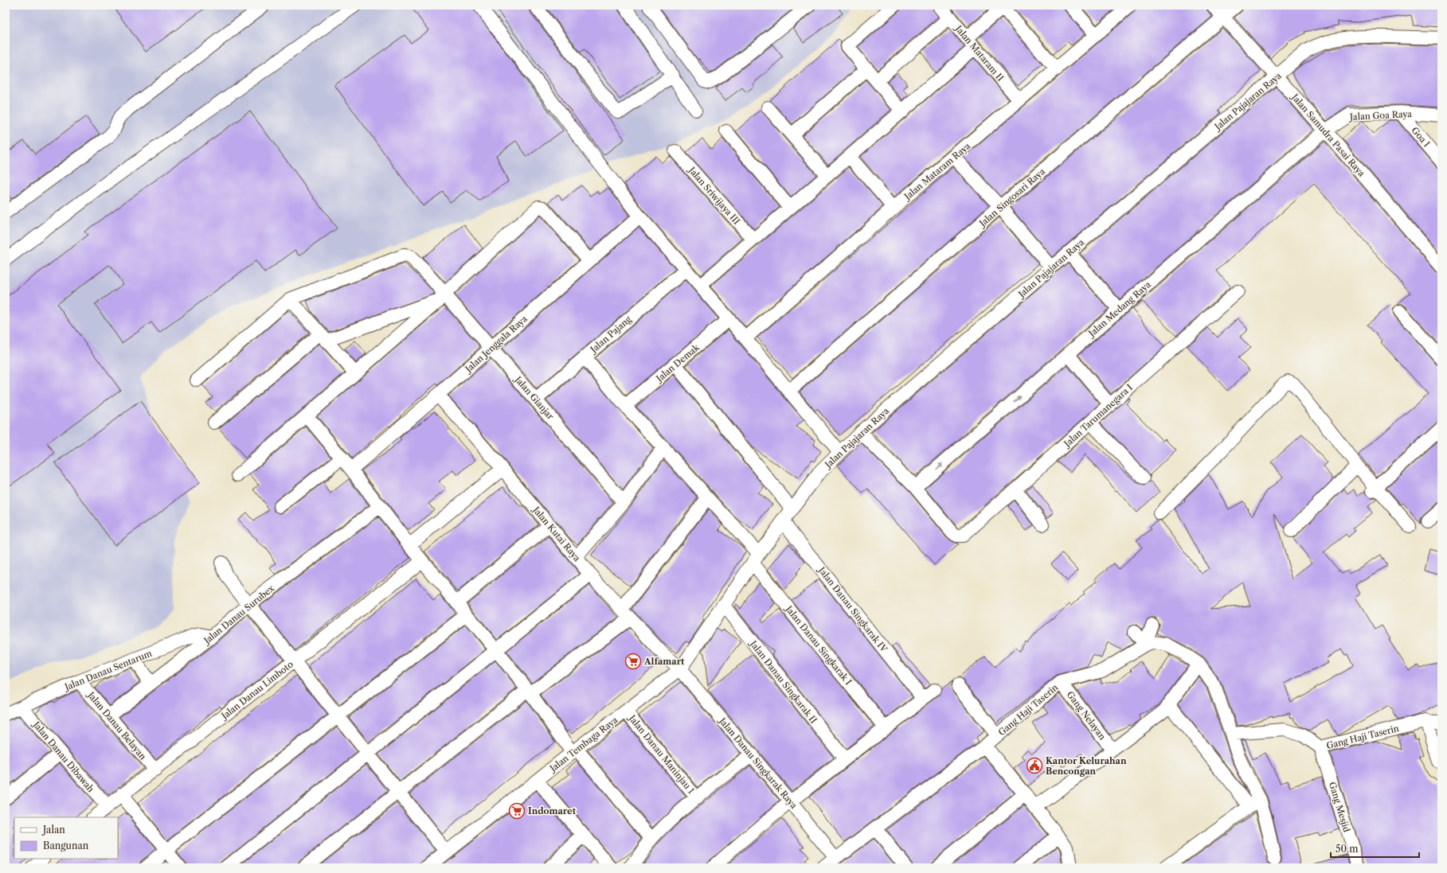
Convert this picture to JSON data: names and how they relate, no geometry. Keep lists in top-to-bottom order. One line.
{"streets":{"street":["Jalan Mataram II","Jalan Pajajaran Raya","Jalan Goa Raya","Jalan Samudra Pasai Raya","Goa I","Jalan Mataram Raya","Jalan Sriwijaya III","Jalan Singosari Raya","Jalan Medang Raya","Jalan Pajang","Jalan Jenggala Raya","Jalan Demak","Jalan Gianjar","Jalan Tarumanegara I","Jalan Kutai Raya","Jalan Danau Singkarak IV","Jalan Danau Surubex","Jalan Danau Singkarak I","Jalan Danau Sentarum","Jalan Danau Singkarak II","Jalan Danau Limboto","Gang Haji Taserin","Gang Nelayan","Jalan Danau Belayan","Jalan Tembaga Raya","Jalan Danau Maninjau 1","Jalan Danau Dibawah","Jalan Danau Singkarak Raya","Gang Mesjid"]},"crossings":[["Jalan Mataram II","Jalan Mataram Raya"],["Jalan Pajajaran Raya","Jalan Samudra Pasai Raya"],["Jalan Pajajaran Raya","Jalan Danau Singkarak IV"],["Jalan Pajajaran Raya","Jalan Danau Singkarak I"],["Jalan Pajajaran Raya","Jalan Danau Singkarak II"],["Jalan Pajajaran Raya","Jalan Tembaga Raya"],["Jalan Goa Raya","Jalan Samudra Pasai Raya"],["Jalan Goa Raya","Goa I"],["Jalan Goa Raya","Jalan Medang Raya"],["Jalan Samudra Pasai Raya","Jalan Singosari Raya"],["Jalan Samudra Pasai Raya","Jalan Medang Raya"],["Jalan Medang Raya","Jalan Tarumanegara I"],["Jalan Pajang","Jalan Gianjar"],["Jalan Pajang","Jalan Danau Singkarak I"],["Jalan Jenggala Raya","Jalan Gianjar"],["Jalan Jenggala Raya","Jalan Kutai Raya"],["Jalan Demak","Jalan Danau Singkarak I"],["Jalan Kutai Raya","Jalan Tembaga Raya"],["Jalan Kutai Raya","Jalan Danau Singkarak Raya"],["Jalan Danau Surubex","Jalan Danau Sentarum"],["Jalan Danau Surubex","Jalan Danau Belayan"],["Jalan Danau Sentarum","Jalan Danau Belayan"],["Jalan Danau Sentarum","Jalan Danau Dibawah"],["Jalan Danau Singkarak II","Jalan Tembaga Raya"],["Jalan Danau Limboto","Jalan Danau Belayan"],["Jalan Danau Limboto","Jalan Danau Dibawah"],["Gang Haji Taserin","Gang Nelayan"],["Gang Haji Taserin","Jalan Danau Singkarak Raya"],["Gang Haji Taserin","Gang Mesjid"],["Jalan Tembaga Raya","Jalan Danau Maninjau 1"],["Jalan Tembaga Raya","Jalan Danau Singkarak Raya"]],"one_way":["Jalan Medang Raya"],"places":{"supermarket":["Alfamart","Indomaret"],"public building":["Kantor Kelurahan Bencongan"]},"legend":["Jalan","Bangunan"],"scale_bar":"50 m"}
